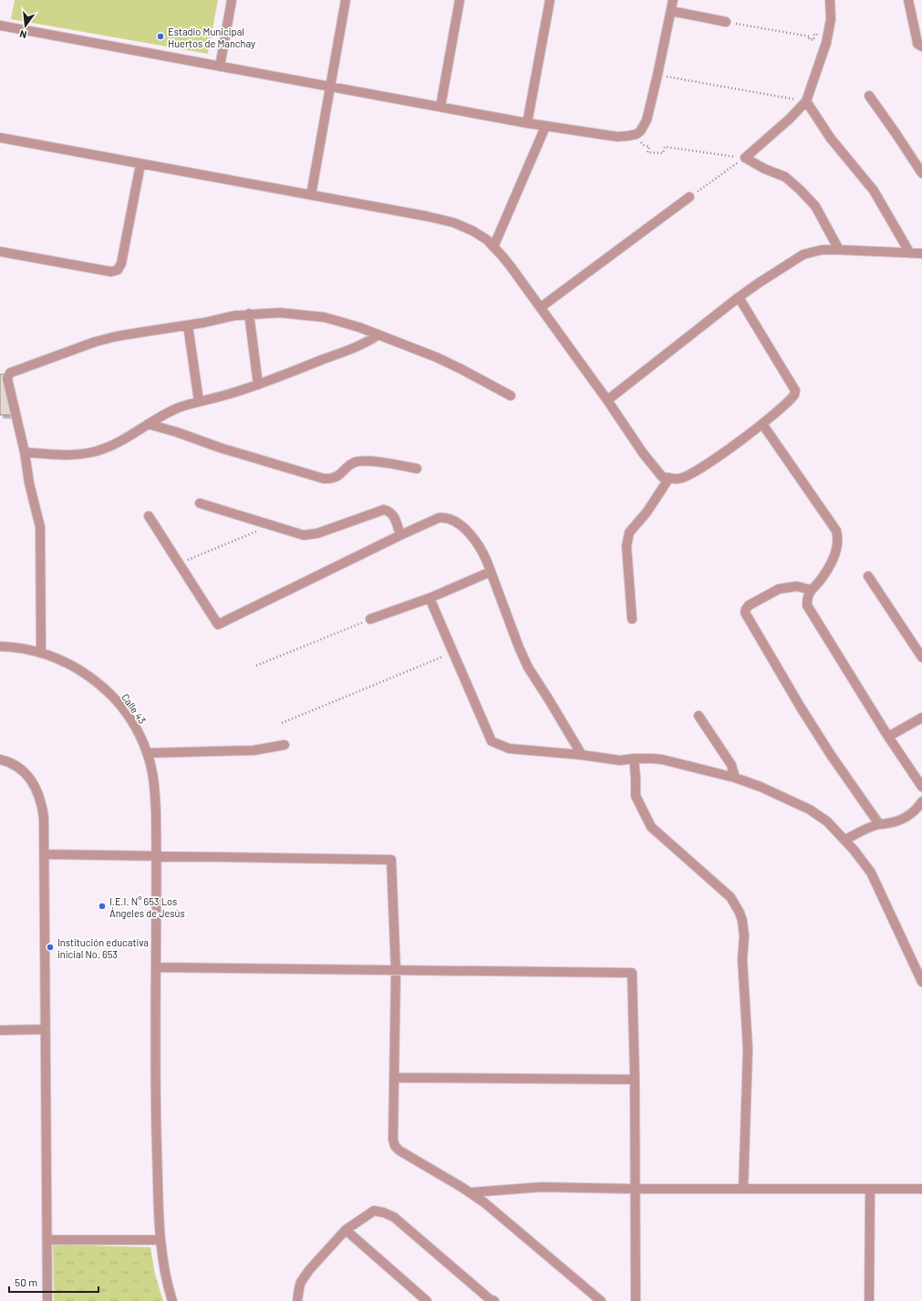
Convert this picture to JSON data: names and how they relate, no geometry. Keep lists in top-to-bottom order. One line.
{"streets":{"street":["Calle 43"]},"places":["Estadio Municipal Huertos de Manchay","I.E.I. N° 653 Los Ángeles de Jesús","Institución educativa inicial No. 653"],"scale_bar":"50 m","north":"bottom"}
